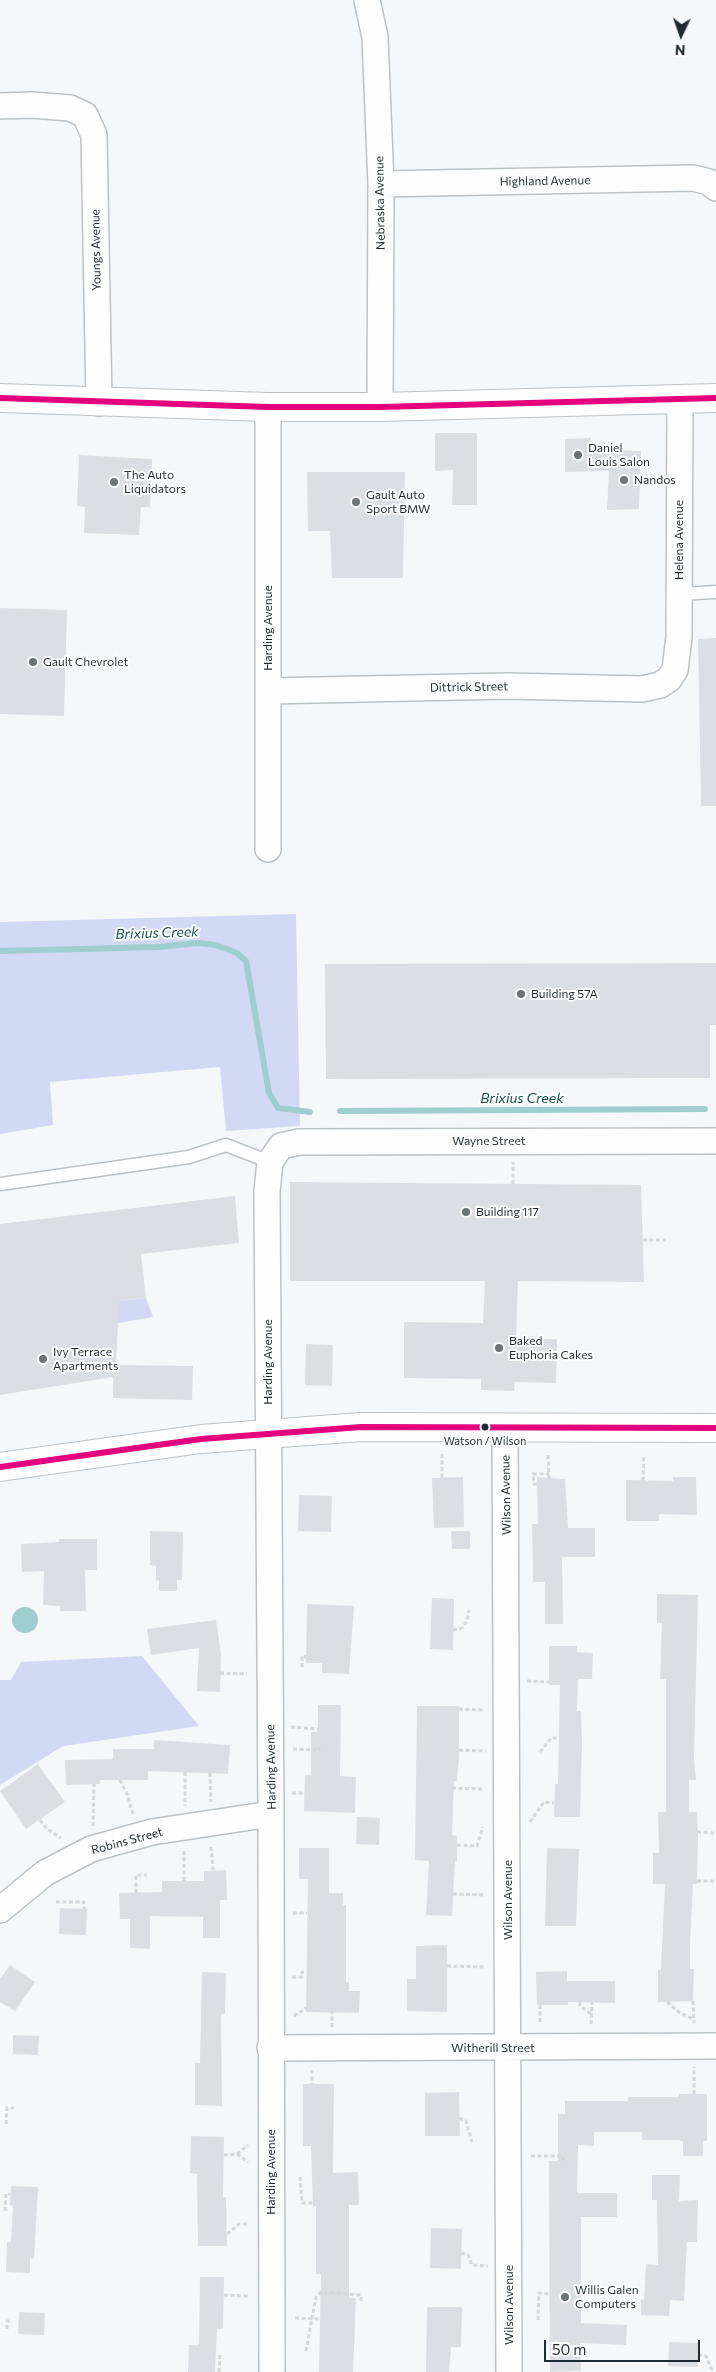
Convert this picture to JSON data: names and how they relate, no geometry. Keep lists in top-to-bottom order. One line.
{"streets":{"street":["Highland Avenue","Nebraska Avenue","Youngs Avenue","Helena Avenue","Harding Avenue","Dittrick Street","Wayne Street","Wilson Avenue","Robins Street","Witherill Street"]},"crossings":[["Highland Avenue","Nebraska Avenue"],["Helena Avenue","Dittrick Street"],["Harding Avenue","Dittrick Street"],["Harding Avenue","Wayne Street"],["Harding Avenue","Robins Street"],["Harding Avenue","Witherill Street"],["Wilson Avenue","Witherill Street"]],"water":["Brixius Creek"],"places":["Daniel Louis Salon","Nandos","The Auto Liquidators","Gault Auto Sport BMW","Gault Chevrolet","Building 57A","Building 117","Baked Euphoria Cakes","Ivy Terrace Apartments","Watson / Wilson","Willis Galen Computers"],"scale_bar":"50 m","north":"bottom"}
